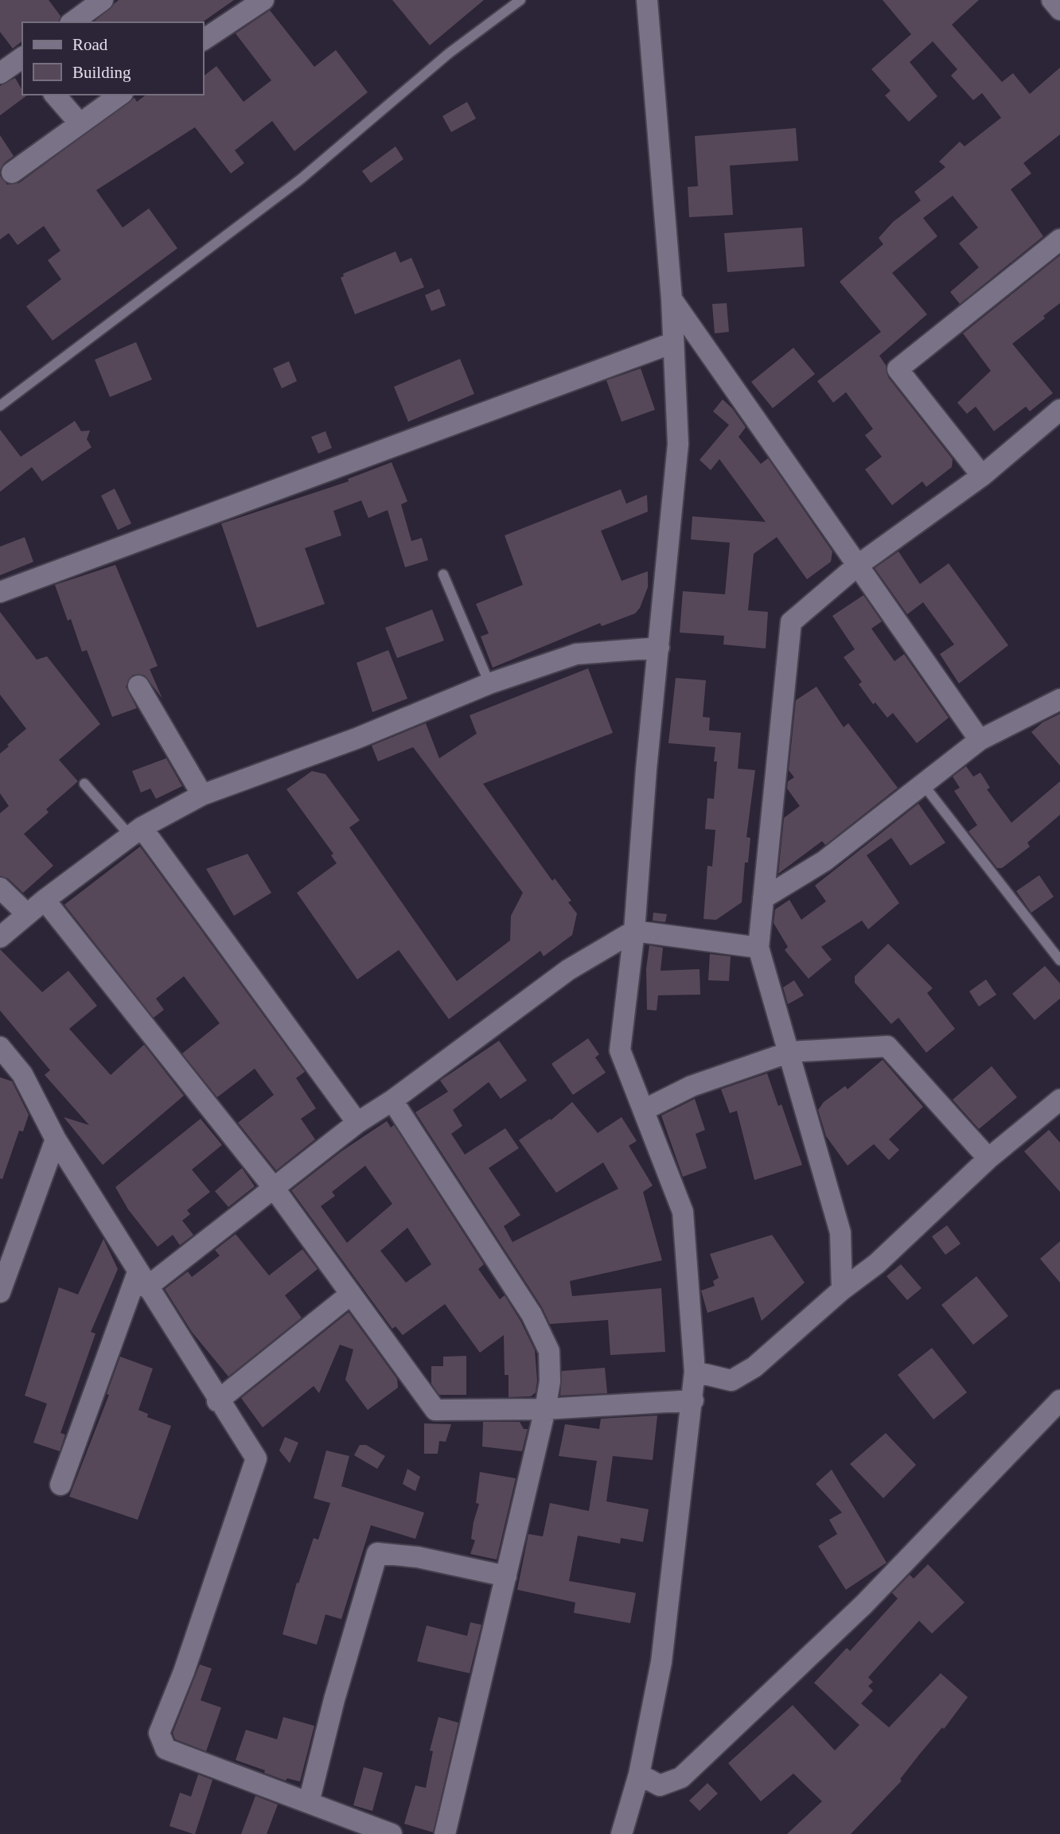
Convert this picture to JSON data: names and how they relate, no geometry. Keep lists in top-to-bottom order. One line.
{"legend":["Road","Building"]}
